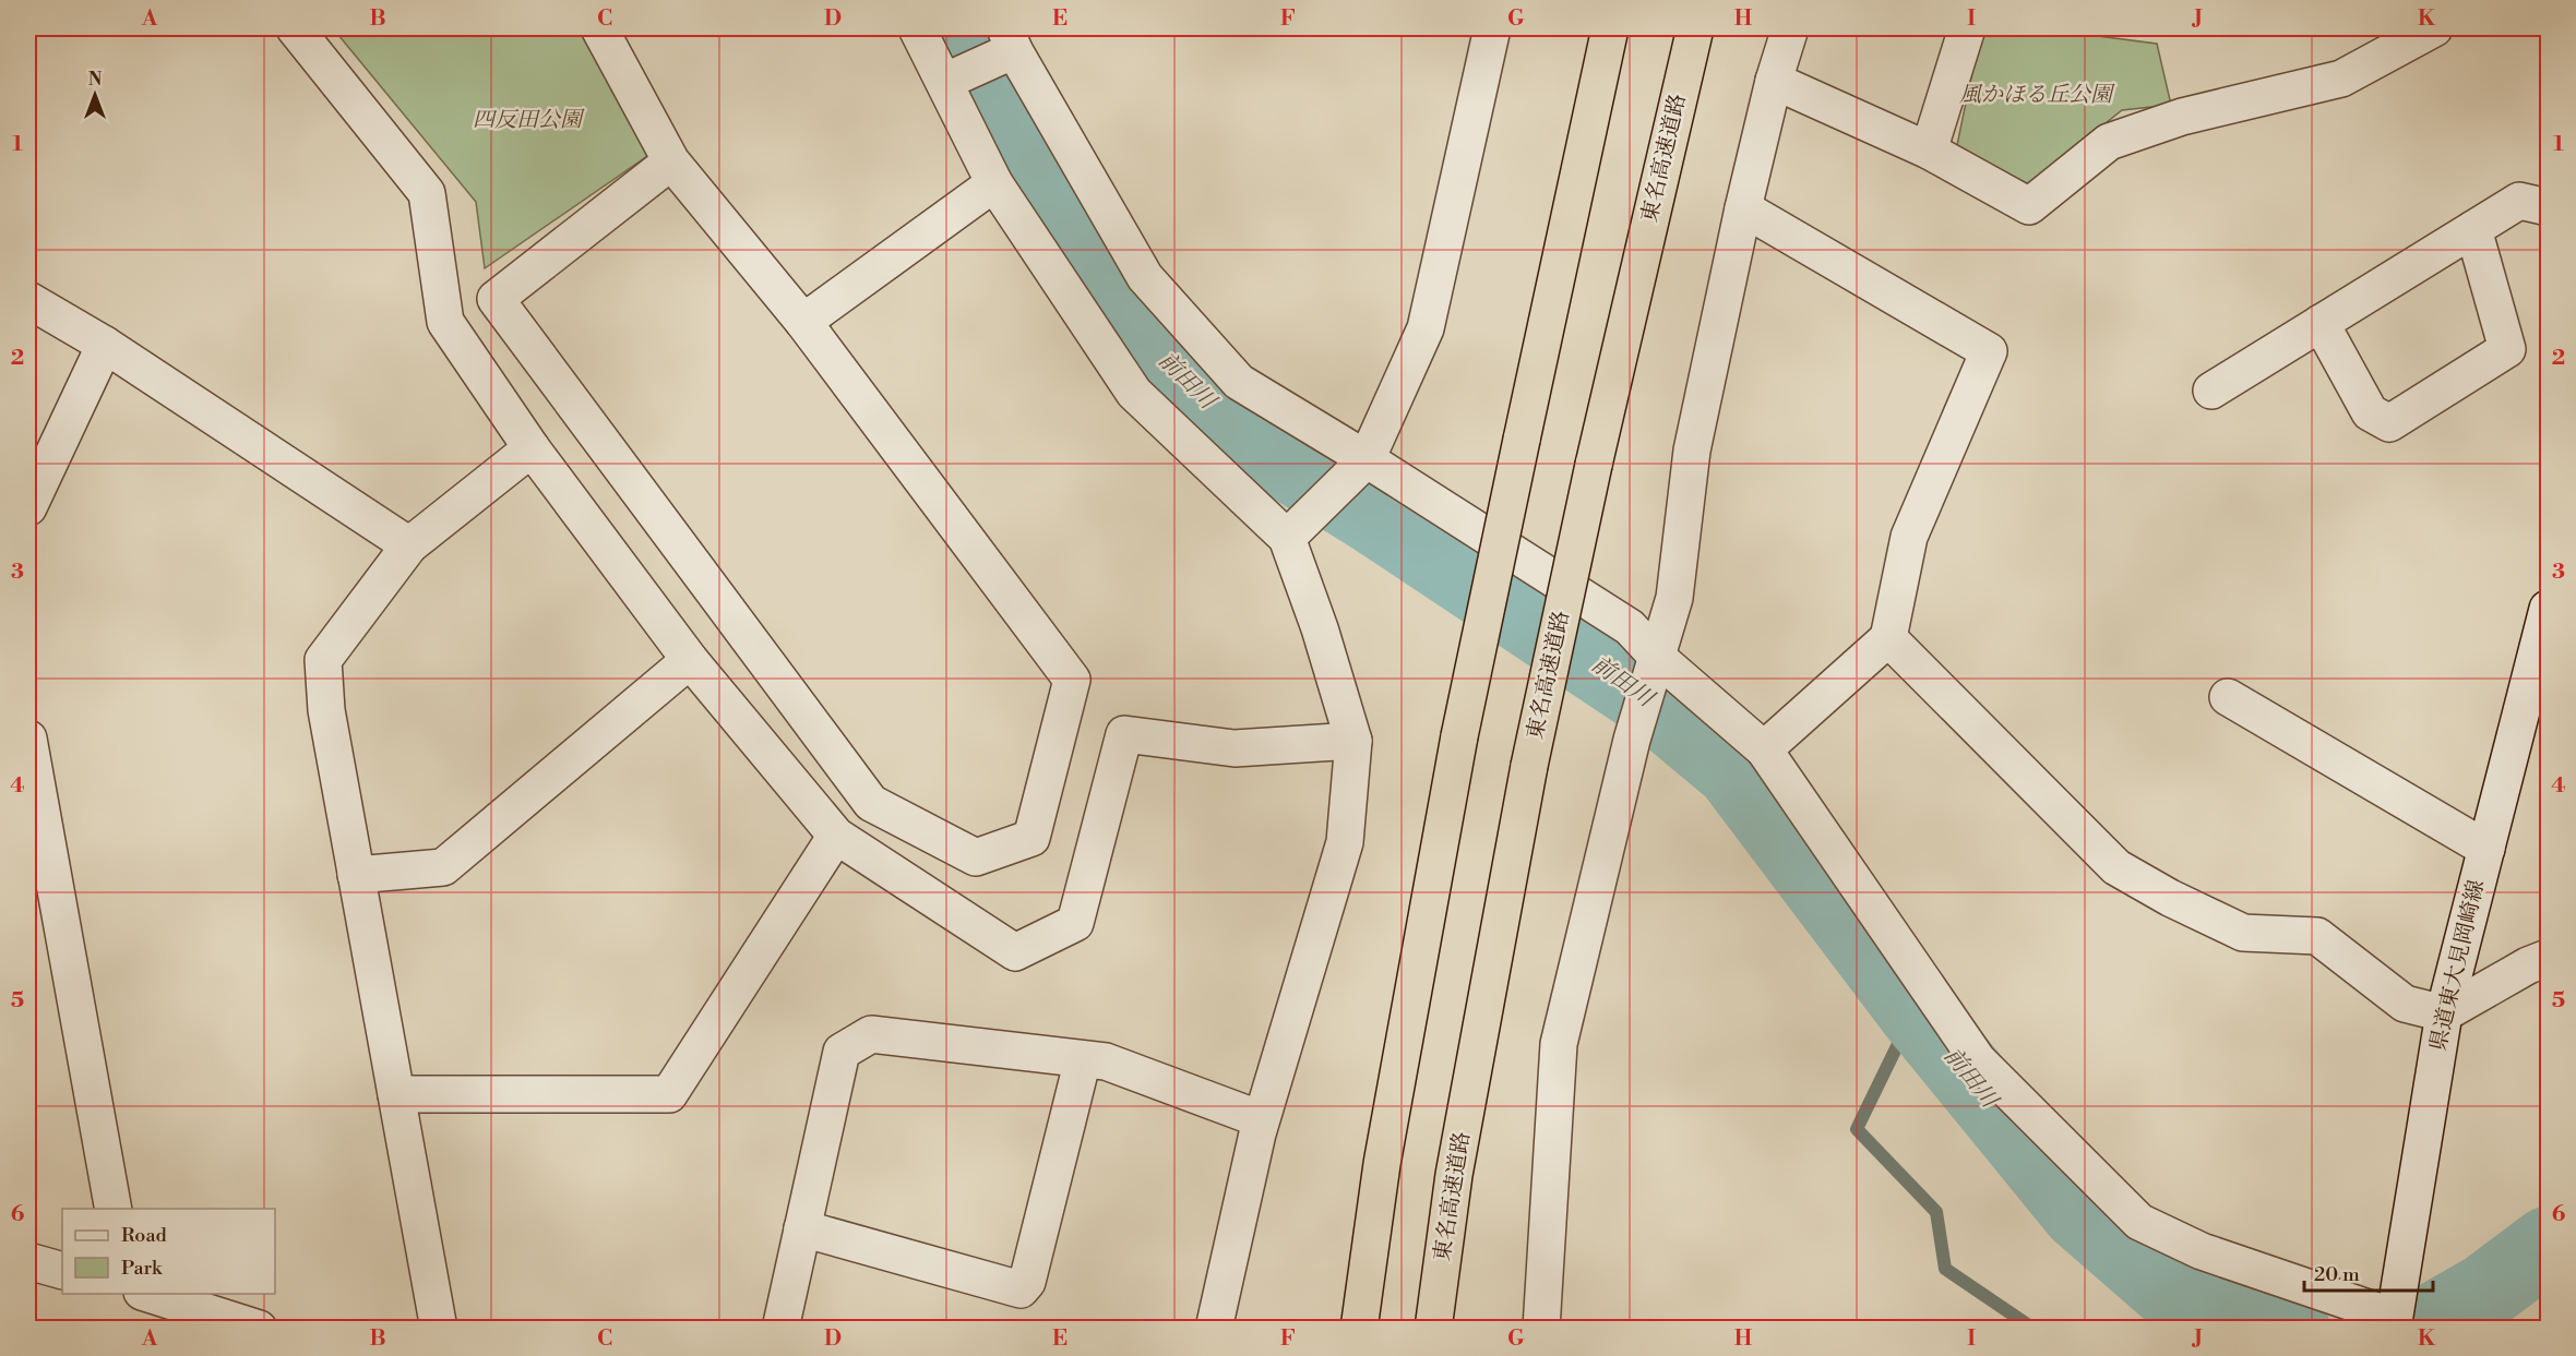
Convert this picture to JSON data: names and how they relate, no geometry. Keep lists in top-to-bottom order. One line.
{"streets":{"highway":["東名高速道路"],"street":["県道東大見岡崎線"]},"water":["前田川"],"parks":["風かほる丘公園","四反田公園"],"legend":["Road","Park"],"scale_bar":"20 m","north":"top","grid":{"columns":["A","B","C","D","E","F","G","H","I","J","K"],"rows":["1","2","3","4","5","6"]}}
